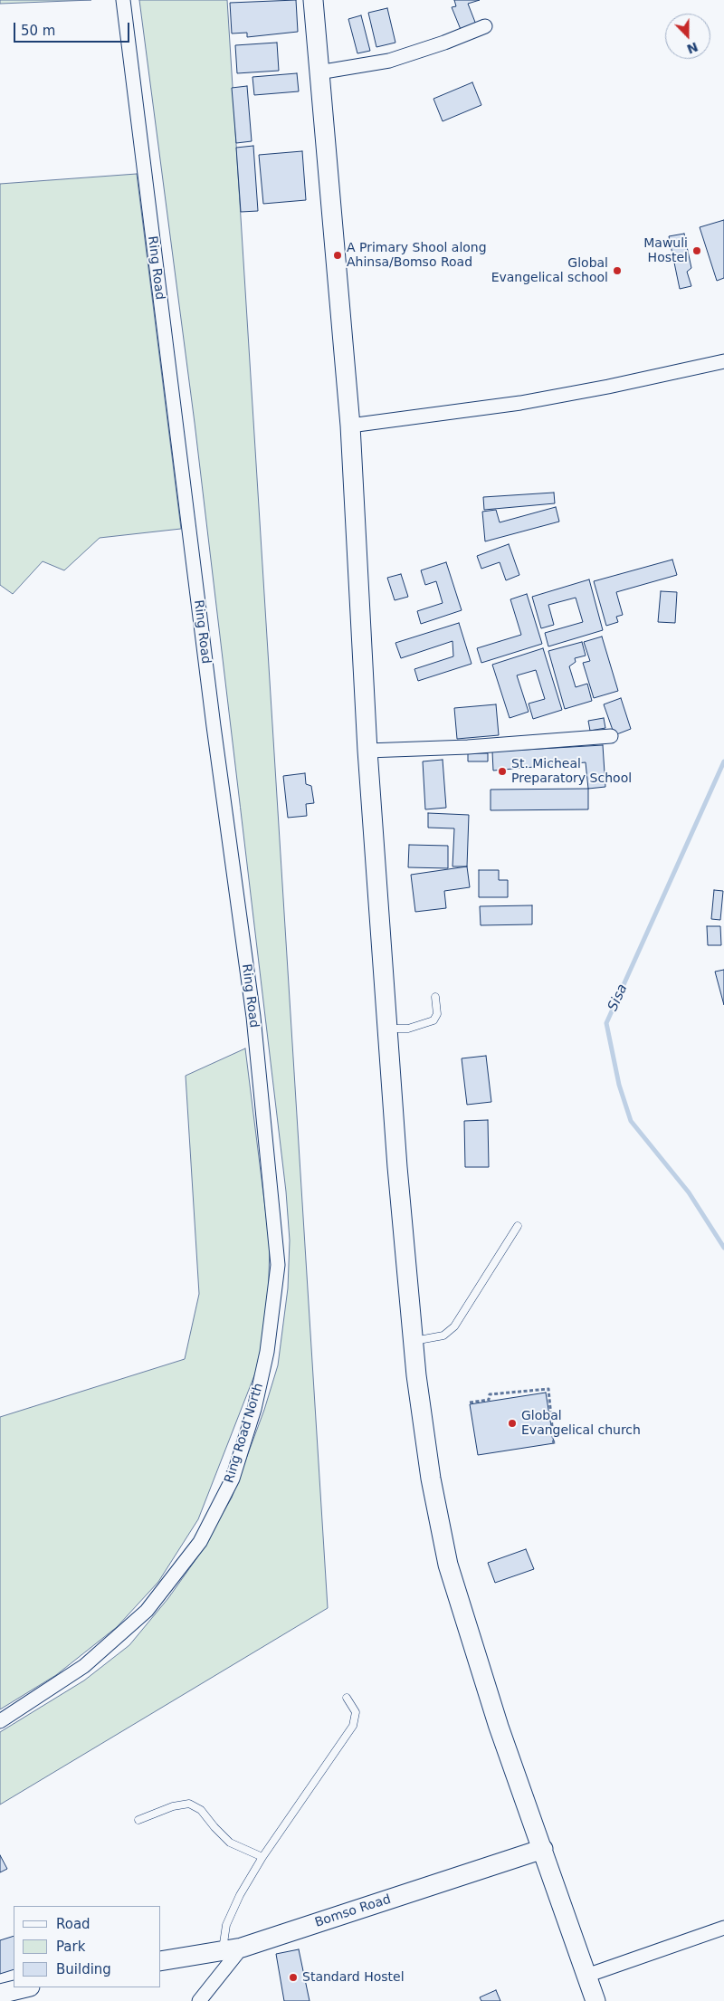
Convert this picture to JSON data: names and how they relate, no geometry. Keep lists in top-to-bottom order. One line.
{"streets":{"street":["Ring Road","Ring Road North","Bomso Road"]},"crossings":[["Ring Road","Ring Road North"]],"water":["Sisa"],"places":["Mawuli Hostel","A Primary Shool along Ahinsa/Bomso Road","Global Evangelical school","St. Micheal Preparatory School","Global Evangelical church","Standard Hostel"],"legend":["Road","Park","Building"],"scale_bar":"50 m","north":"bottom"}
